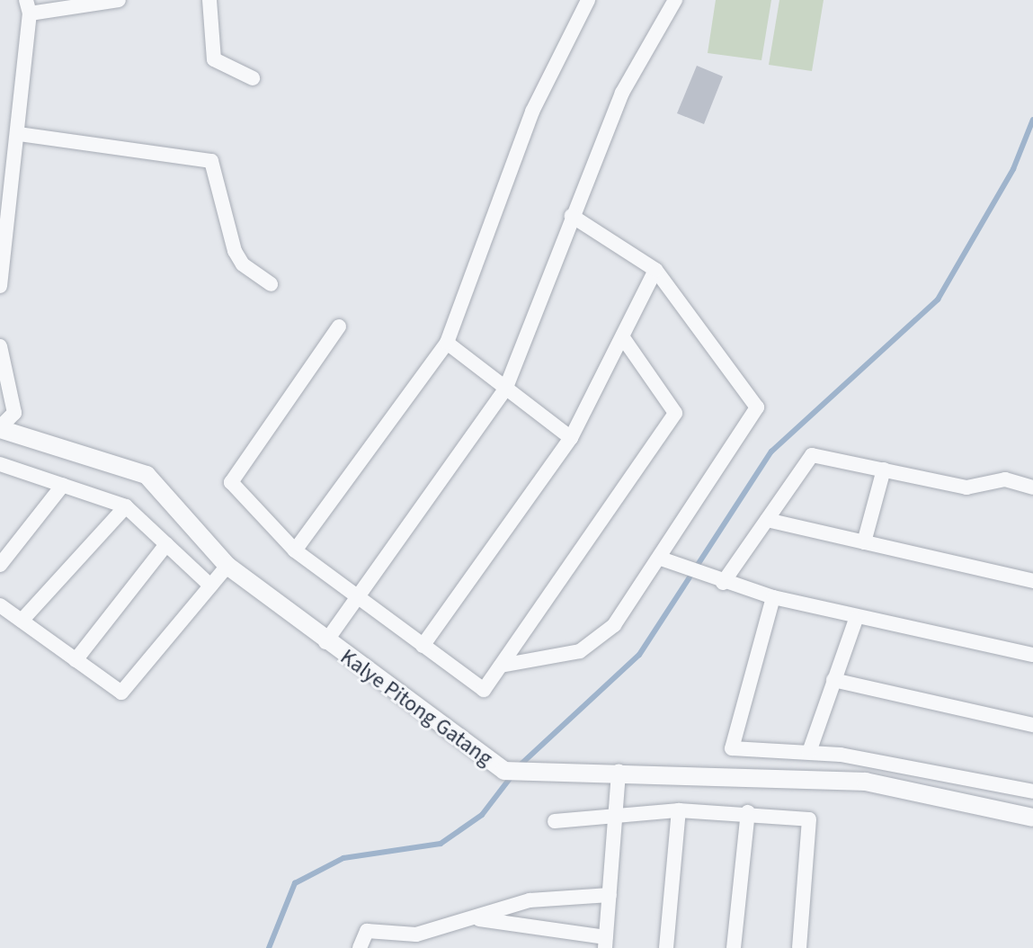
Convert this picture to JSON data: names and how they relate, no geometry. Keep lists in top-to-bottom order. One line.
{"streets":{"street":["Kalye Pitong Gatang"]}}
